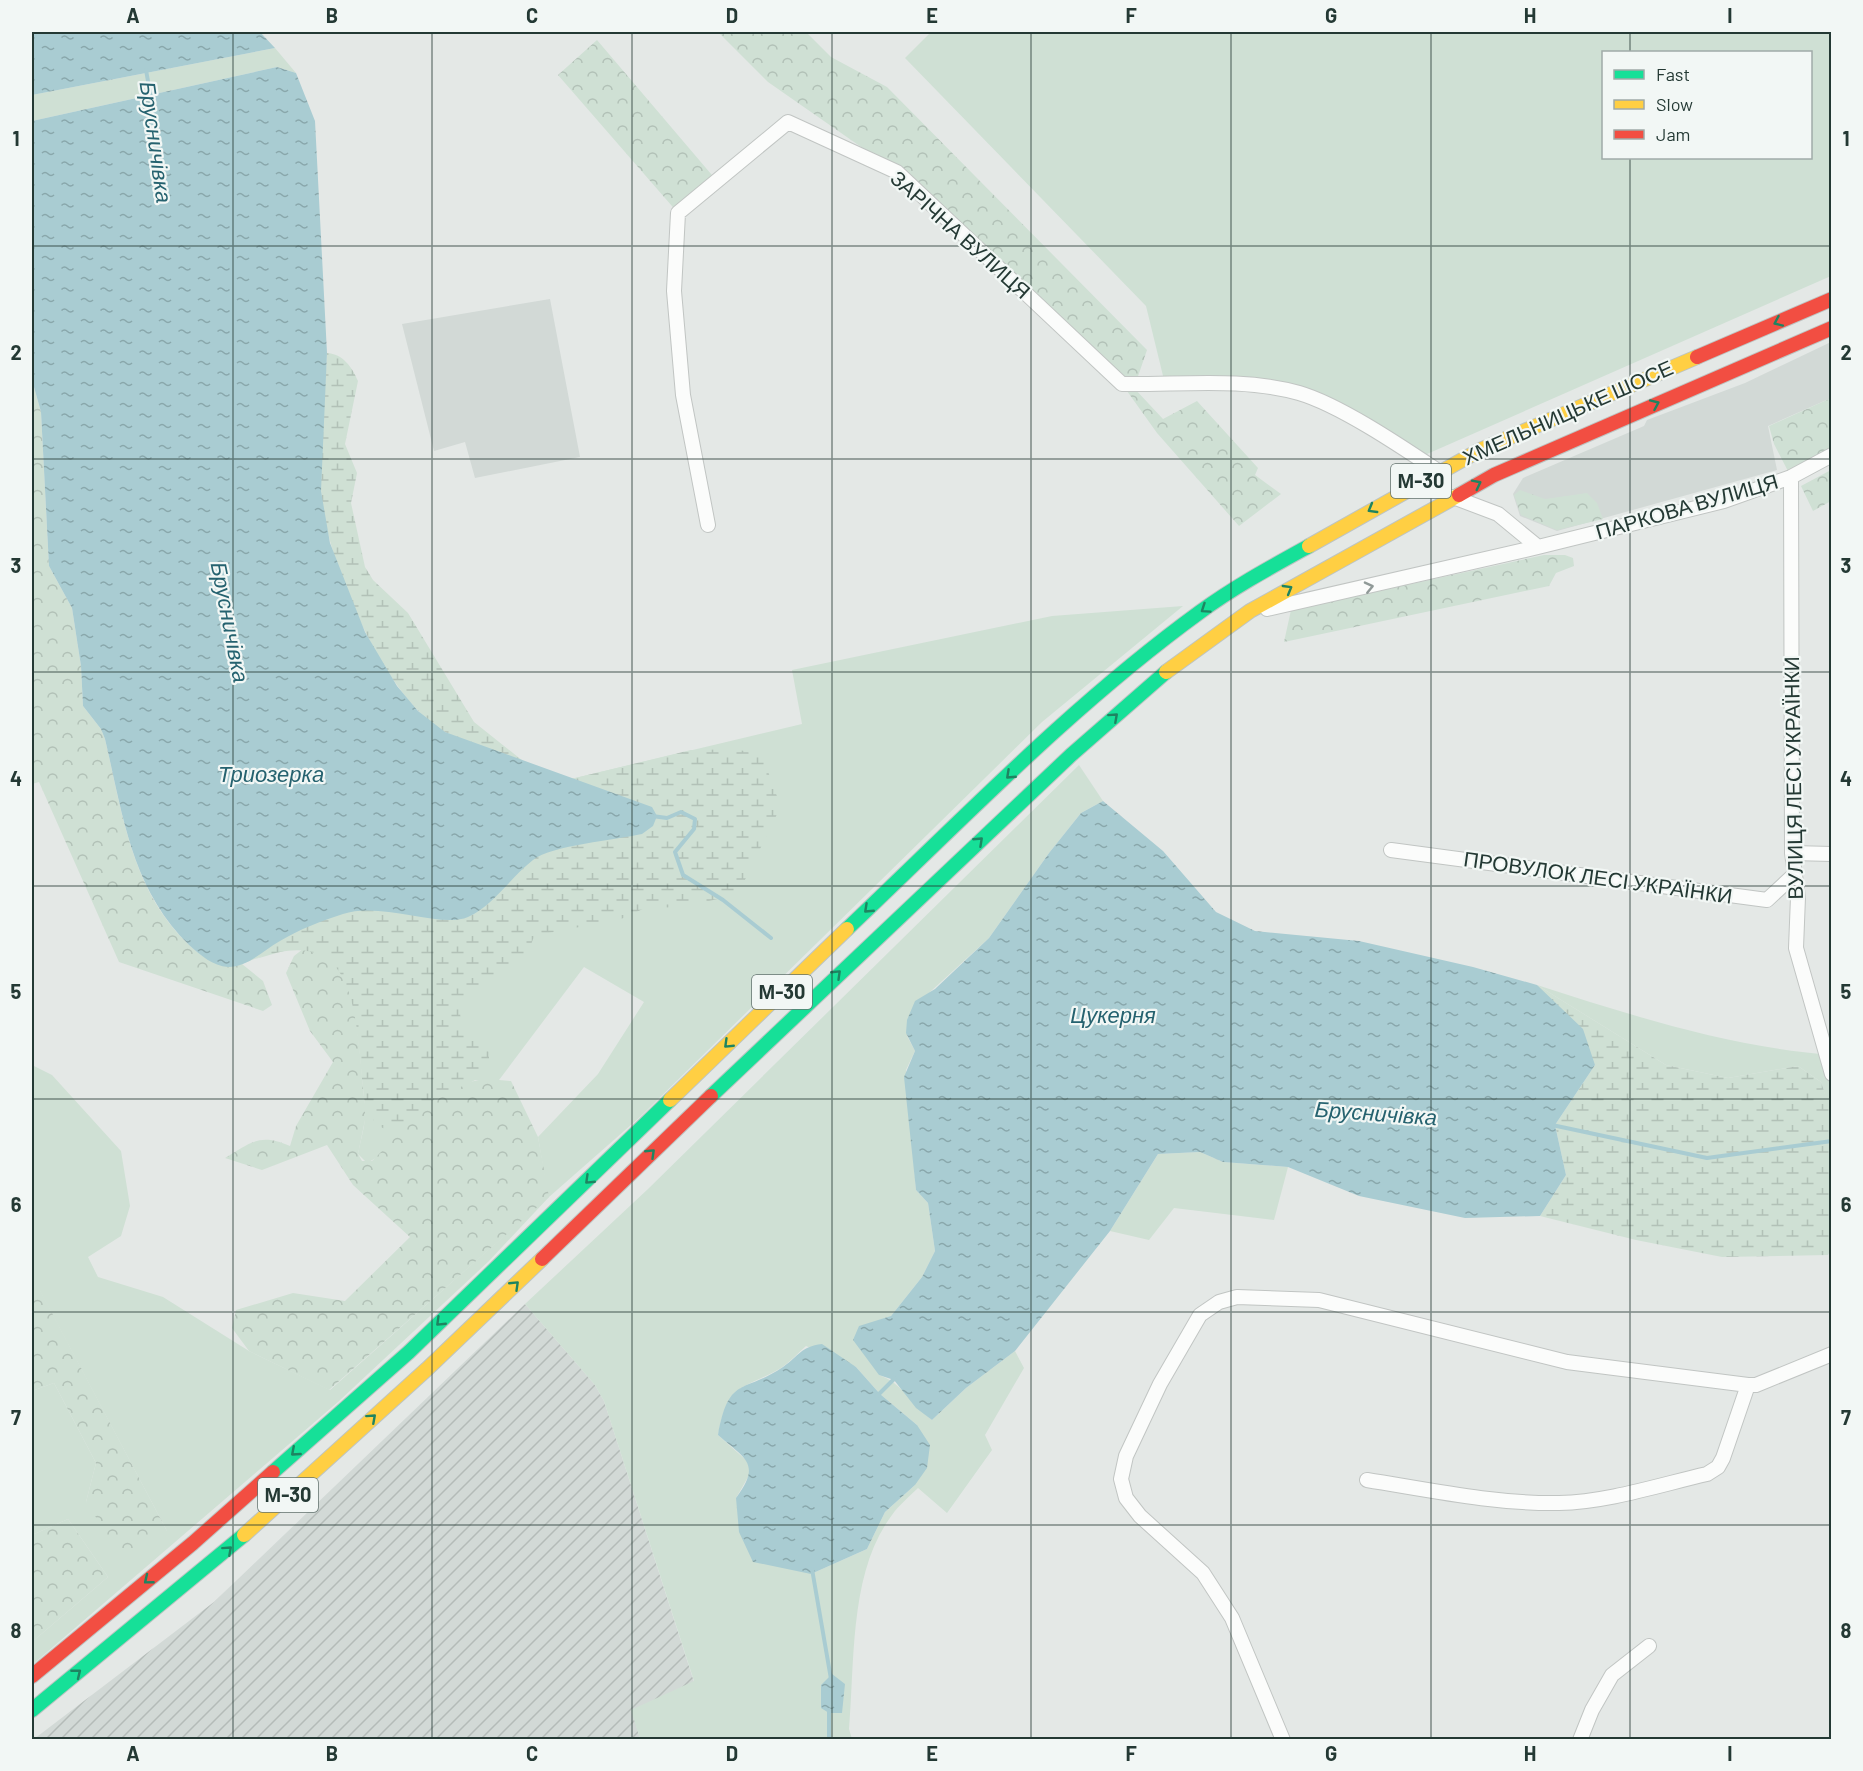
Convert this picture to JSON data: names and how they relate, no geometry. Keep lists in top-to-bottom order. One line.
{"streets":{"highway":["ХМЕЛЬНИЦЬКЕ ШОСЕ","М-30"],"street":["ЗАРІЧНА ВУЛИЦЯ","ПАРКОВА ВУЛИЦЯ","ВУЛИЦЯ ЛЕСІ УКРАЇНКИ","ПРОВУЛОК ЛЕСІ УКРАЇНКИ"]},"crossings":[["ЗАРІЧНА ВУЛИЦЯ","ХМЕЛЬНИЦЬКЕ ШОСЕ"],["ХМЕЛЬНИЦЬКЕ ШОСЕ","ПАРКОВА ВУЛИЦЯ"],["ПАРКОВА ВУЛИЦЯ","ВУЛИЦЯ ЛЕСІ УКРАЇНКИ"],["ВУЛИЦЯ ЛЕСІ УКРАЇНКИ","ПРОВУЛОК ЛЕСІ УКРАЇНКИ"]],"one_way":["ПАРКОВА ВУЛИЦЯ"],"water":["Брусничівка","Триозерка","Цукерня"],"legend":["Fast","Slow","Jam"],"grid":{"columns":["A","B","C","D","E","F","G","H","I"],"rows":["1","2","3","4","5","6","7","8"]}}
